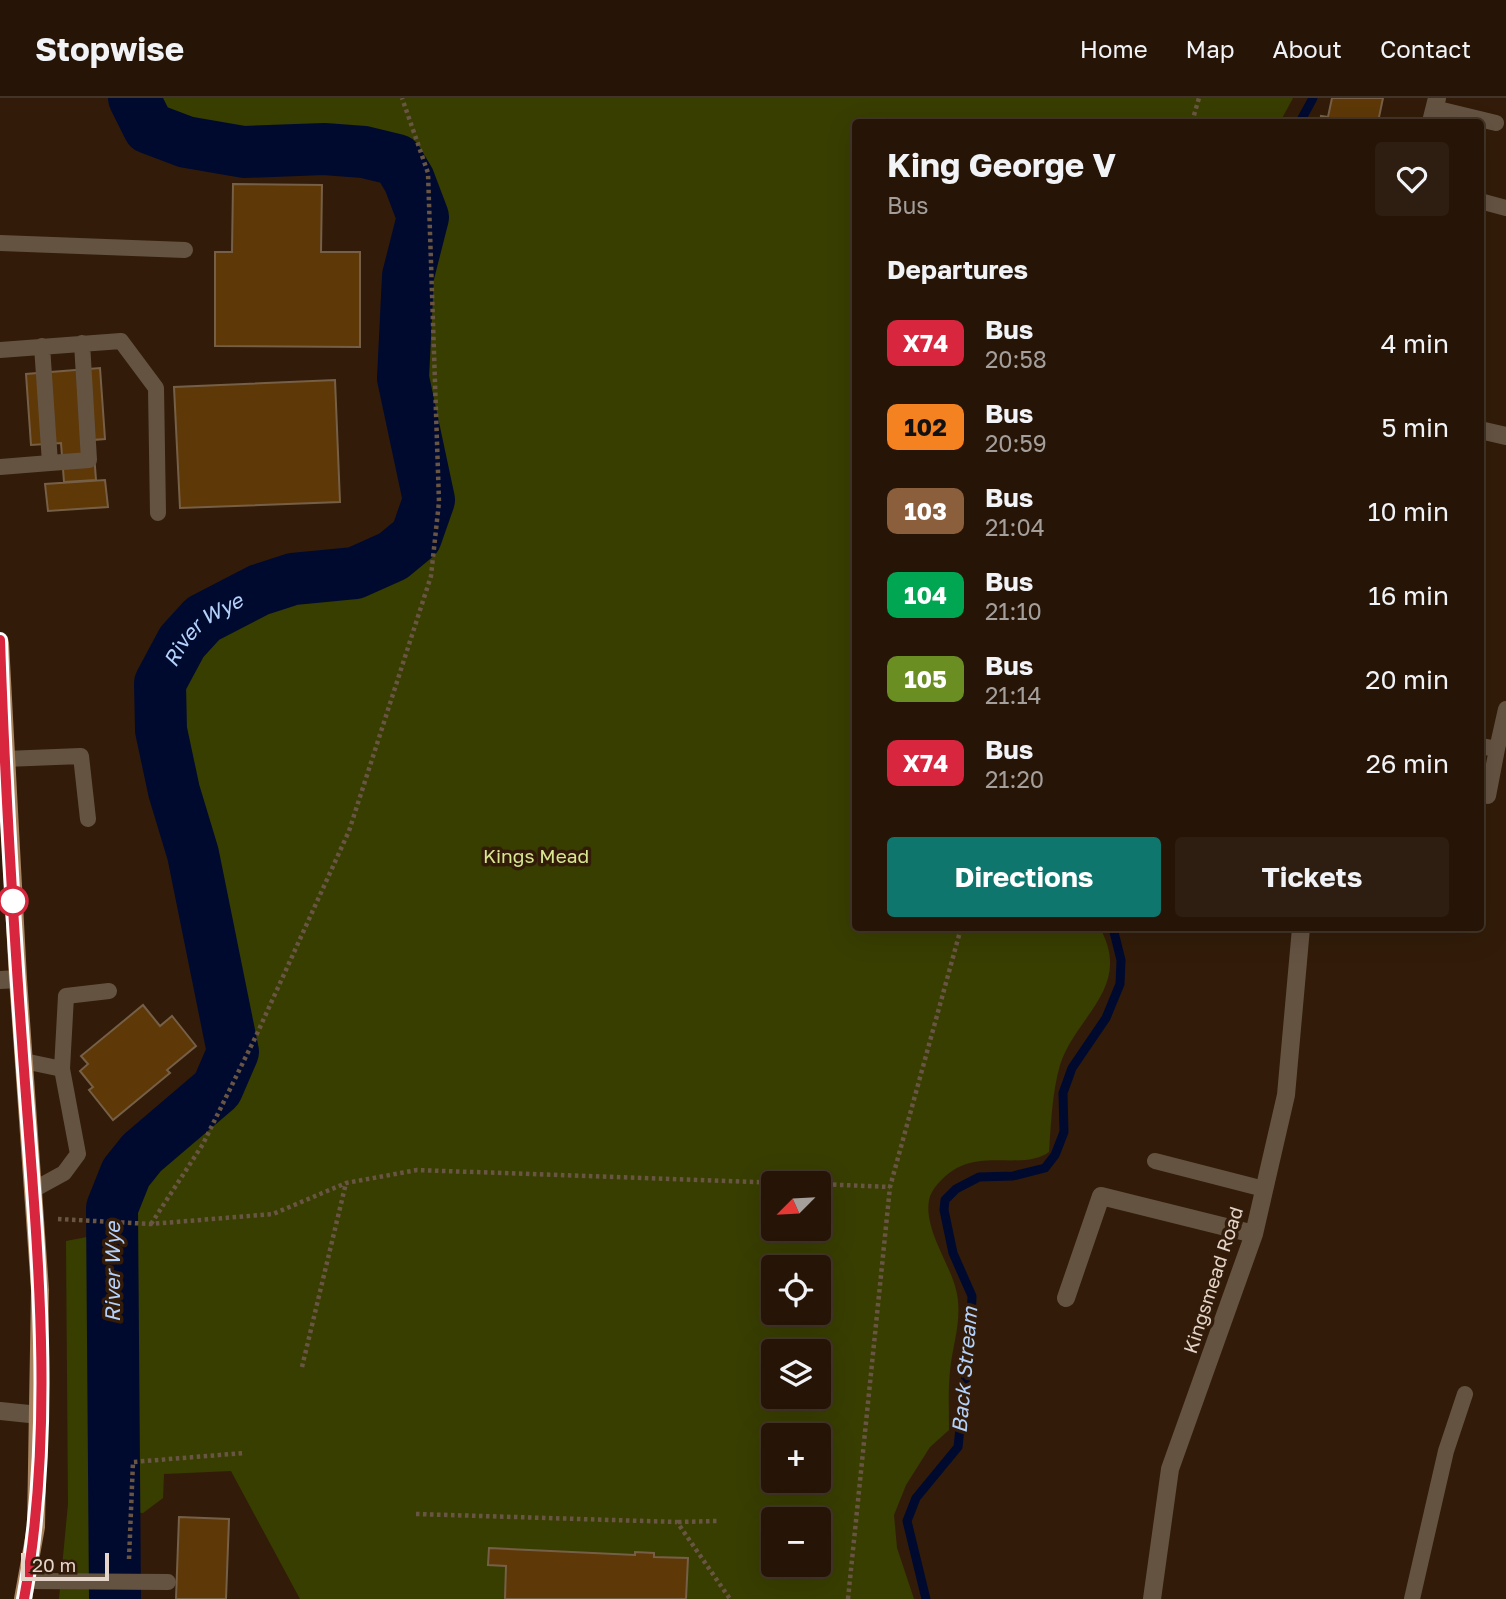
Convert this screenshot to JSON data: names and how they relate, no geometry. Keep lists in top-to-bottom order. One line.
{"streets":{"street":["Kingsmead Road"]},"water":["River Wye","Back Stream"],"parks":["Kings Mead"],"lines":["bus line X74"],"scale_bar":"20 m","north":"bottom left","page":{"header":"Stopwise","nav":["Home","Map","About","Contact"],"heading":[["King George V","Bus"],"Departures"],"list":[{"mark":"X74","name":"Bus","note":"20:58","value":"4 min"},{"mark":"102","name":"Bus","note":"20:59","value":"5 min"},{"mark":"103","name":"Bus","note":"21:04","value":"10 min"},{"mark":"104","name":"Bus","note":"21:10","value":"16 min"},{"mark":"105","name":"Bus","note":"21:14","value":"20 min"},{"mark":"X74","name":"Bus","note":"21:20","value":"26 min"}],"buttons":["Directions","Tickets"],"map_buttons":["+","−"],"scale":"20 m"}}
